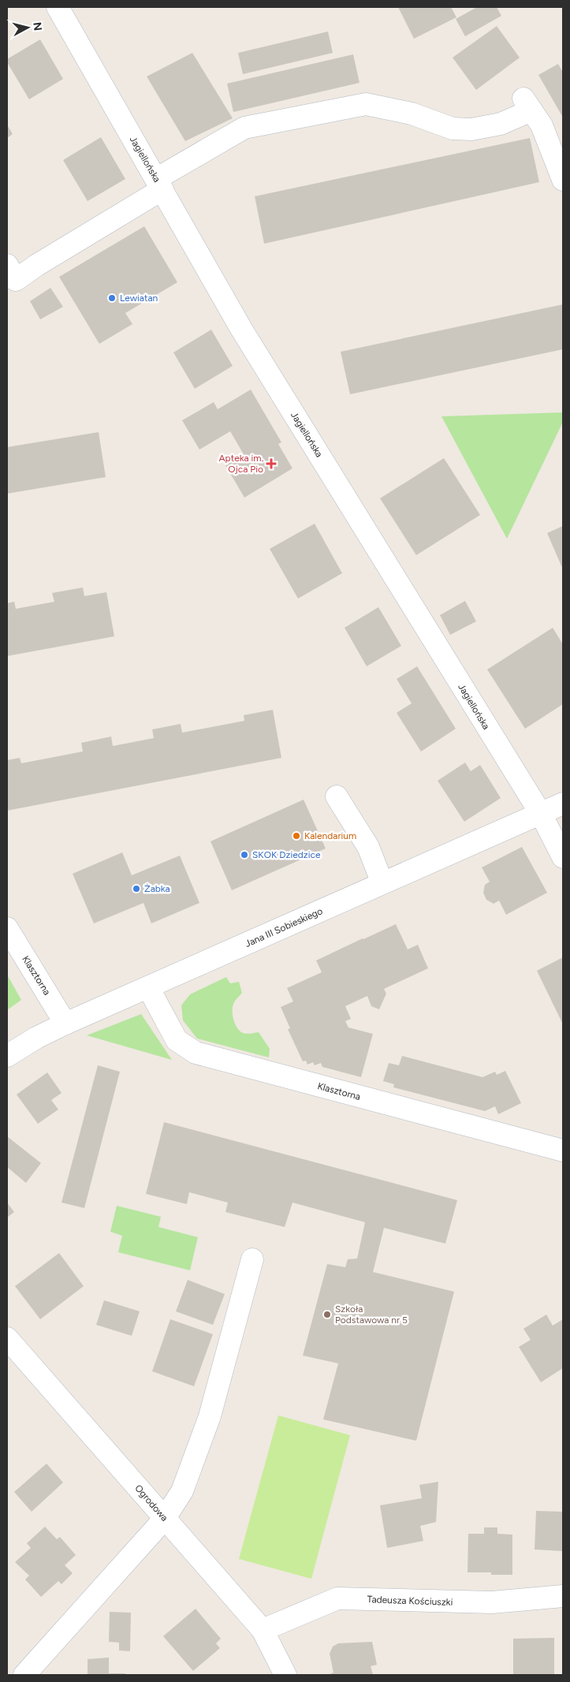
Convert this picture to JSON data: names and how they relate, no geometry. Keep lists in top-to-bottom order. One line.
{"streets":{"street":["Jagiellońska","Jana III Sobieskiego","Klasztorna","Ogrodowa","Tadeusza Kościuszki"]},"crossings":[["Jagiellońska","Jana III Sobieskiego"],["Jana III Sobieskiego","Klasztorna"],["Ogrodowa","Tadeusza Kościuszki"]],"places":{"other":["Lewiatan","Kalendarium","SKOK Dziedzice","Żabka","Szkoła Podstawowa nr 5"],"health":["Apteka im. Ojca Pio"]},"north":"right"}
